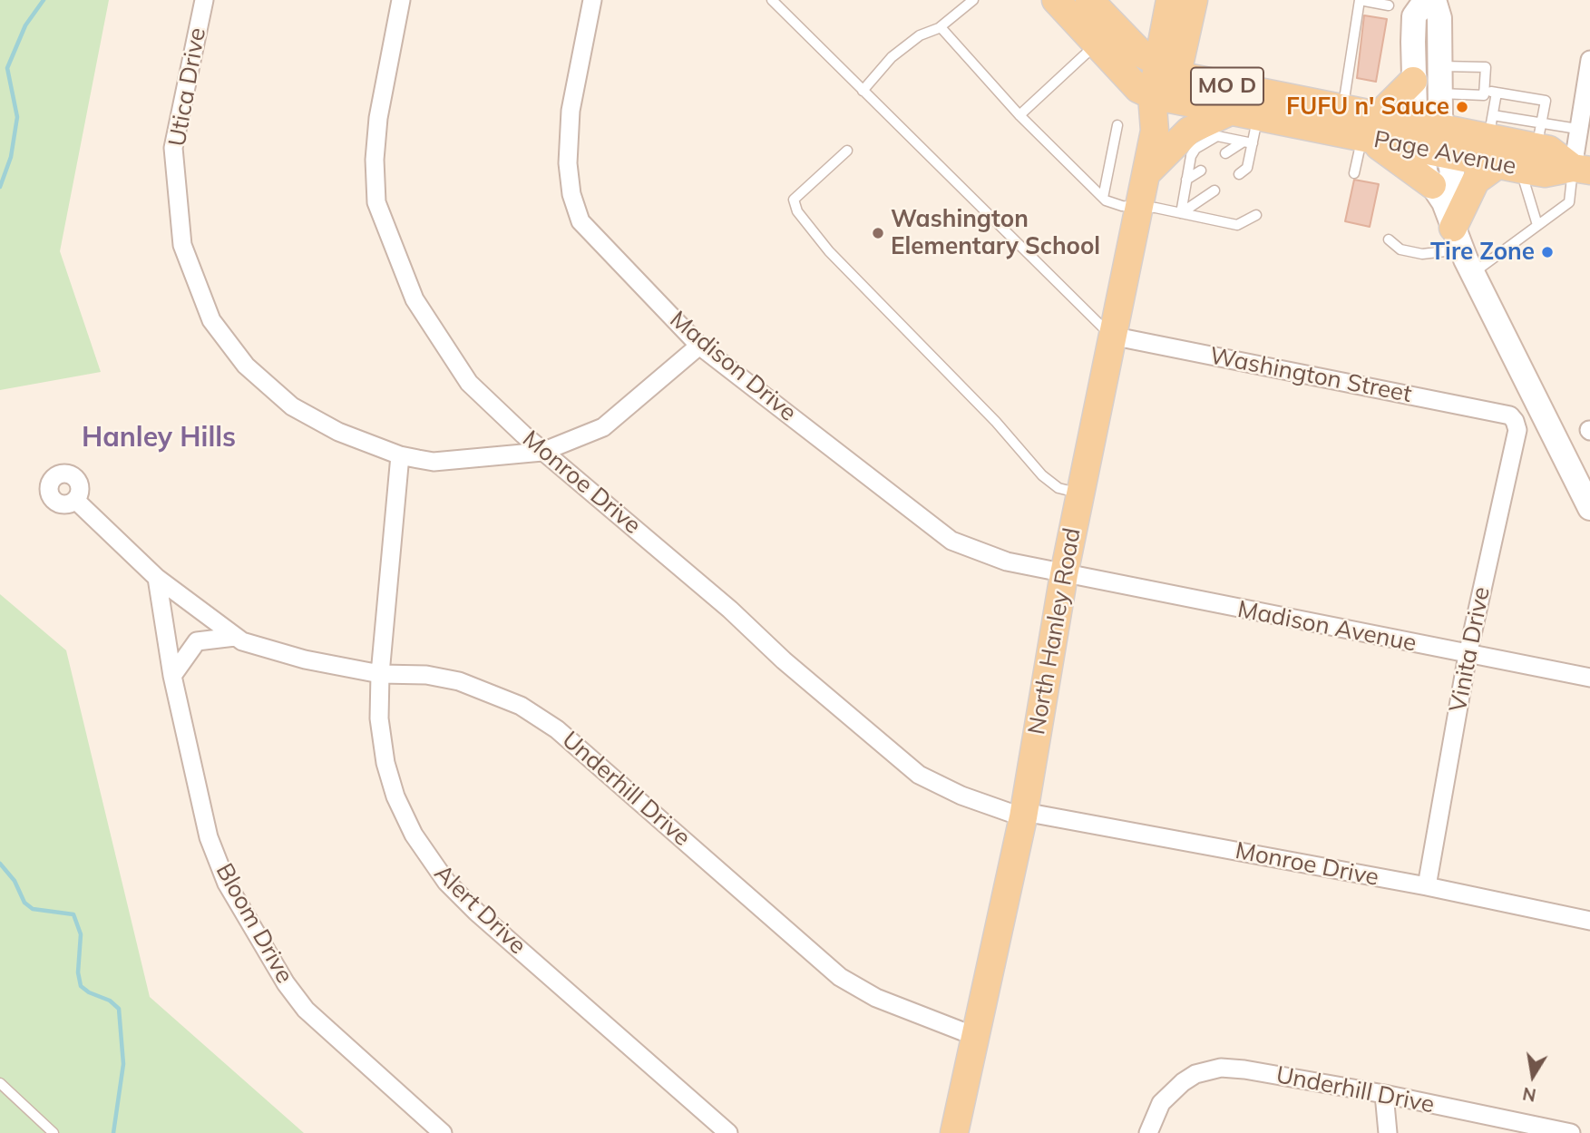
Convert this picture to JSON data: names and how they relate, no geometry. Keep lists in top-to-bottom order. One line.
{"streets":{"main road":["MO D","Page Avenue","North Hanley Road"],"street":["Utica Drive","Madison Drive","Washington Street","Monroe Drive","Madison Avenue","Vinita Drive","Underhill Drive","Alert Drive","Bloom Drive"]},"crossings":[["Utica Drive","Madison Drive"],["Utica Drive","Monroe Drive"],["Utica Drive","Alert Drive"],["Page Avenue","North Hanley Road"],["Madison Drive","Madison Avenue"],["Madison Drive","North Hanley Road"],["Washington Street","North Hanley Road"],["Washington Street","Vinita Drive"],["Monroe Drive","North Hanley Road"],["Monroe Drive","Vinita Drive"],["Madison Avenue","North Hanley Road"],["Madison Avenue","Vinita Drive"],["North Hanley Road","Underhill Drive"],["Underhill Drive","Alert Drive"],["Underhill Drive","Bloom Drive"]],"districts":["Hanley Hills"],"places":["FUFU n' Sauce","Washington Elementary School","Tire Zone"],"north":"bottom"}
